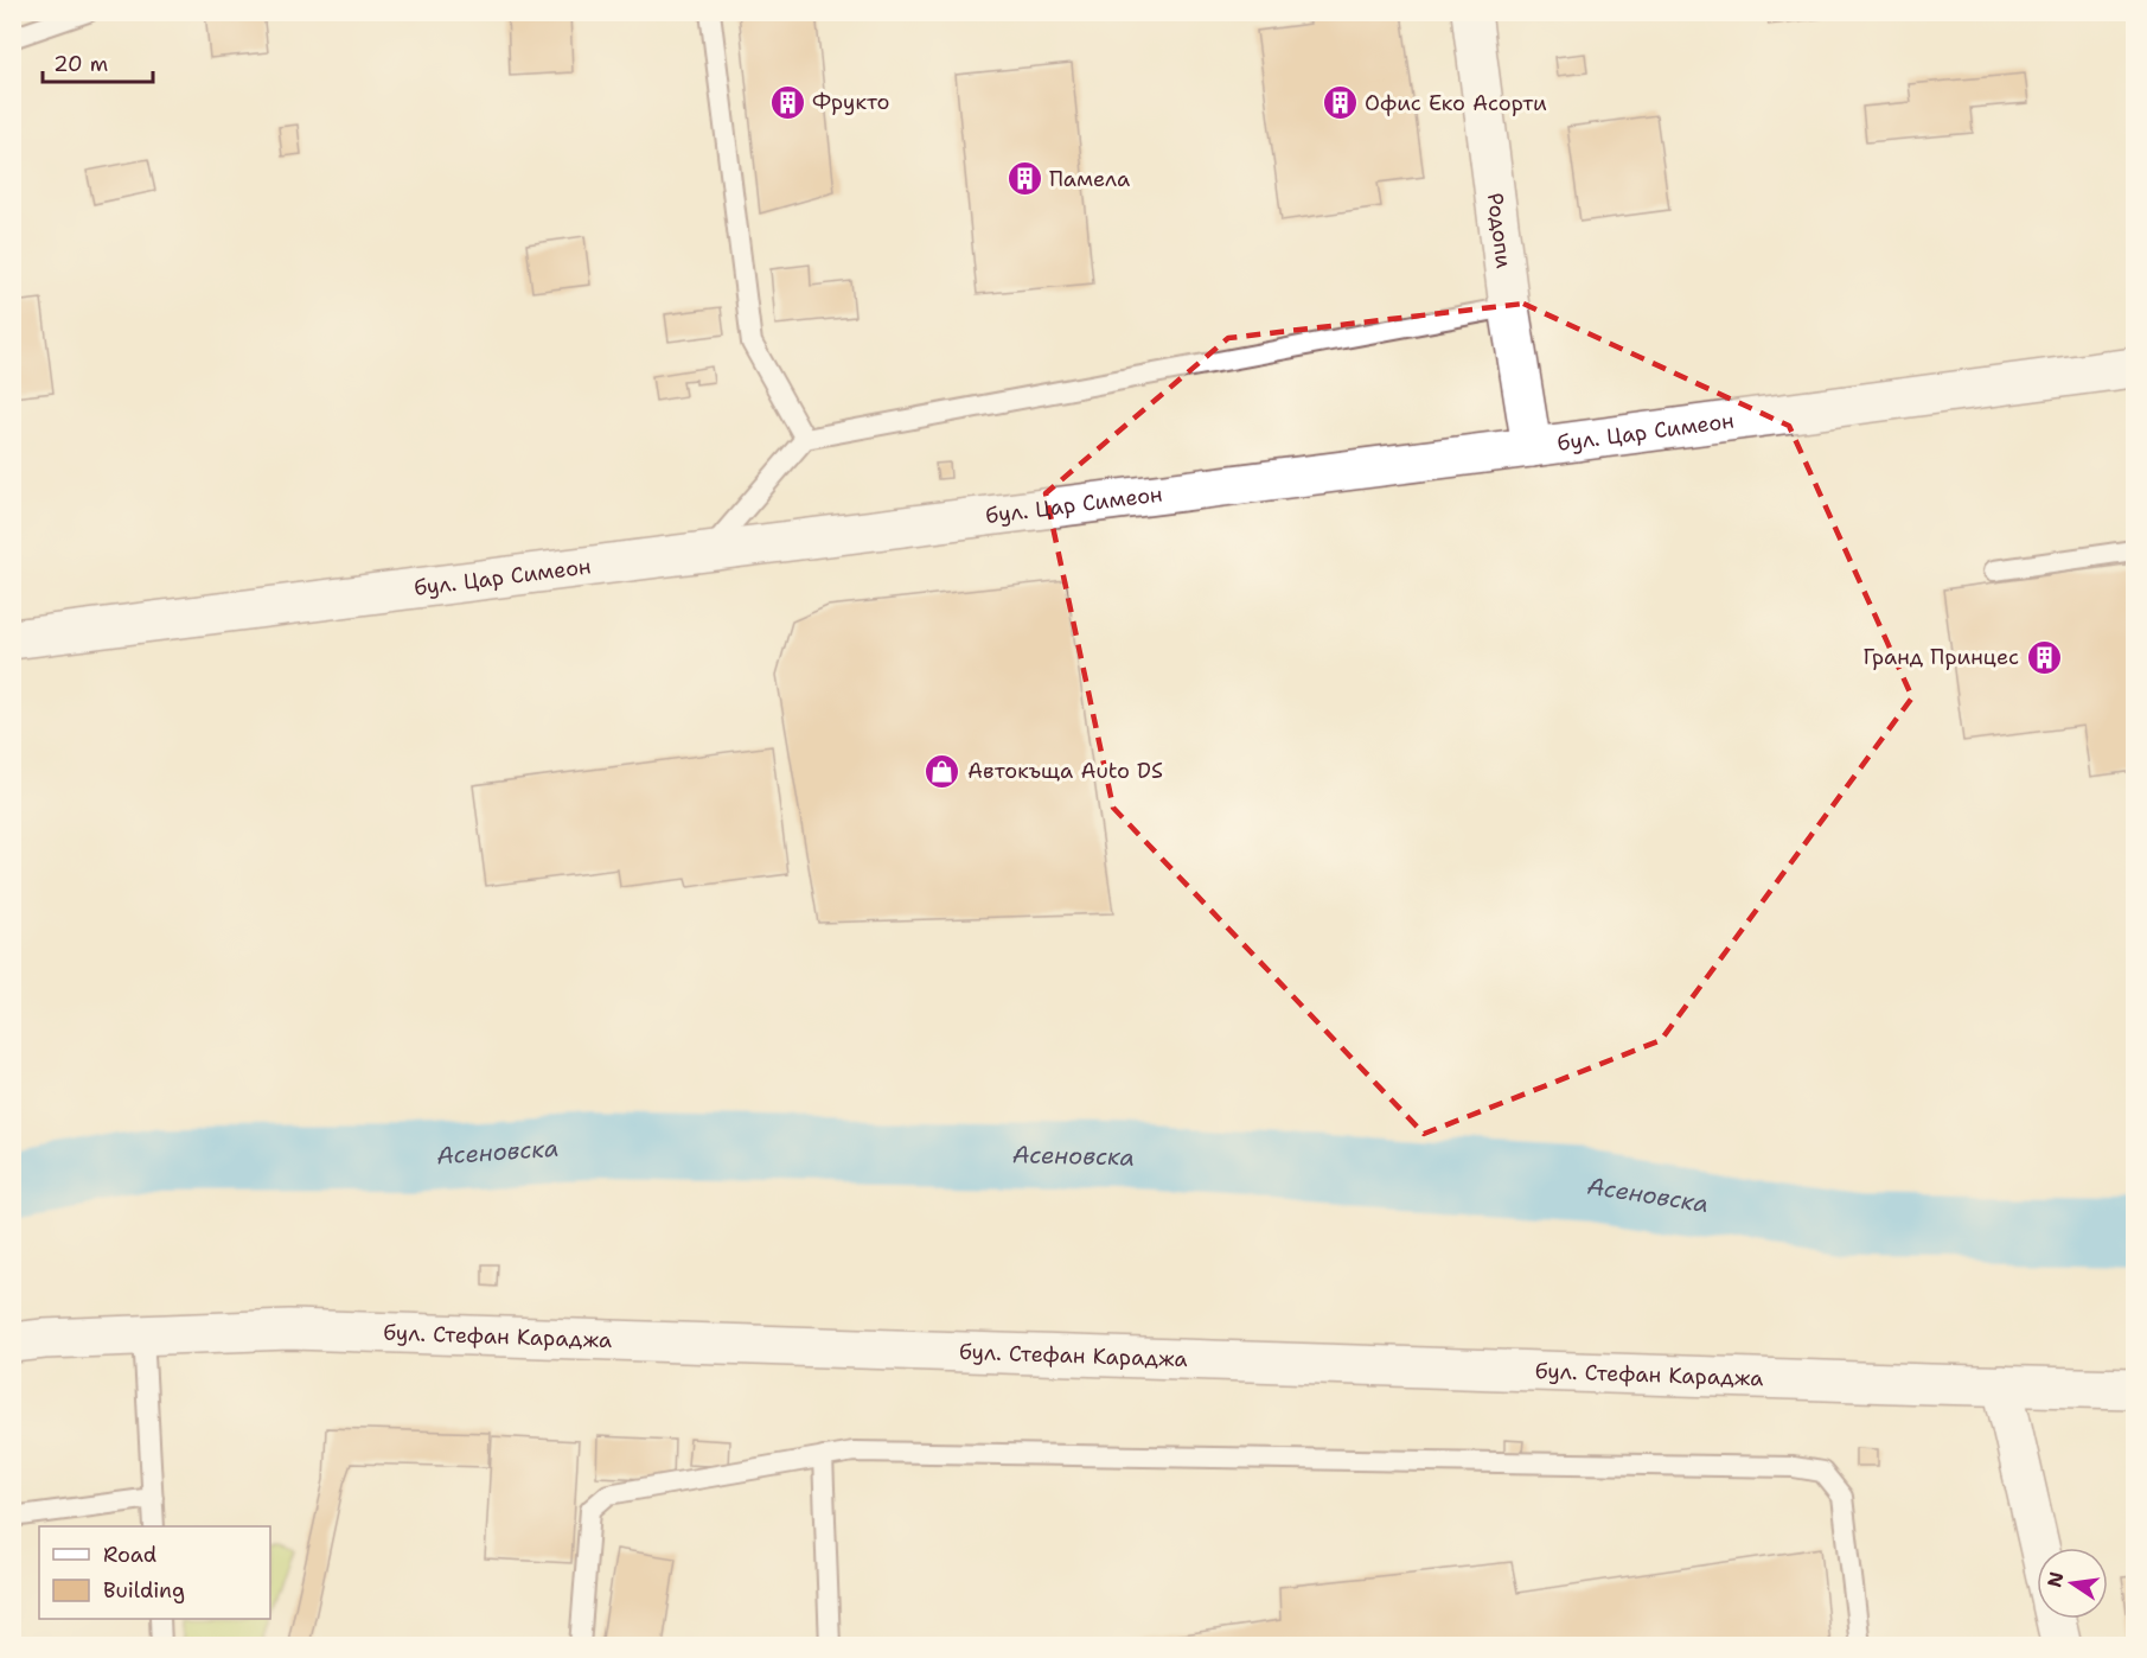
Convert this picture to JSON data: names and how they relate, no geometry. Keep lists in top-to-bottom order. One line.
{"streets":{"main road":["Родопи","бул. Цар Симеон","бул. Стефан Караджа"]},"crossings":[["Родопи","бул. Цар Симеон"]],"water":["Асеновска"],"places":{"building":["Фрукто","Офис Еко Асорти","Памела","Гранд Принцес"],"shop":["Автокъща Auto DS"]},"legend":["Road","Building"],"scale_bar":"20 m","north":"left"}
